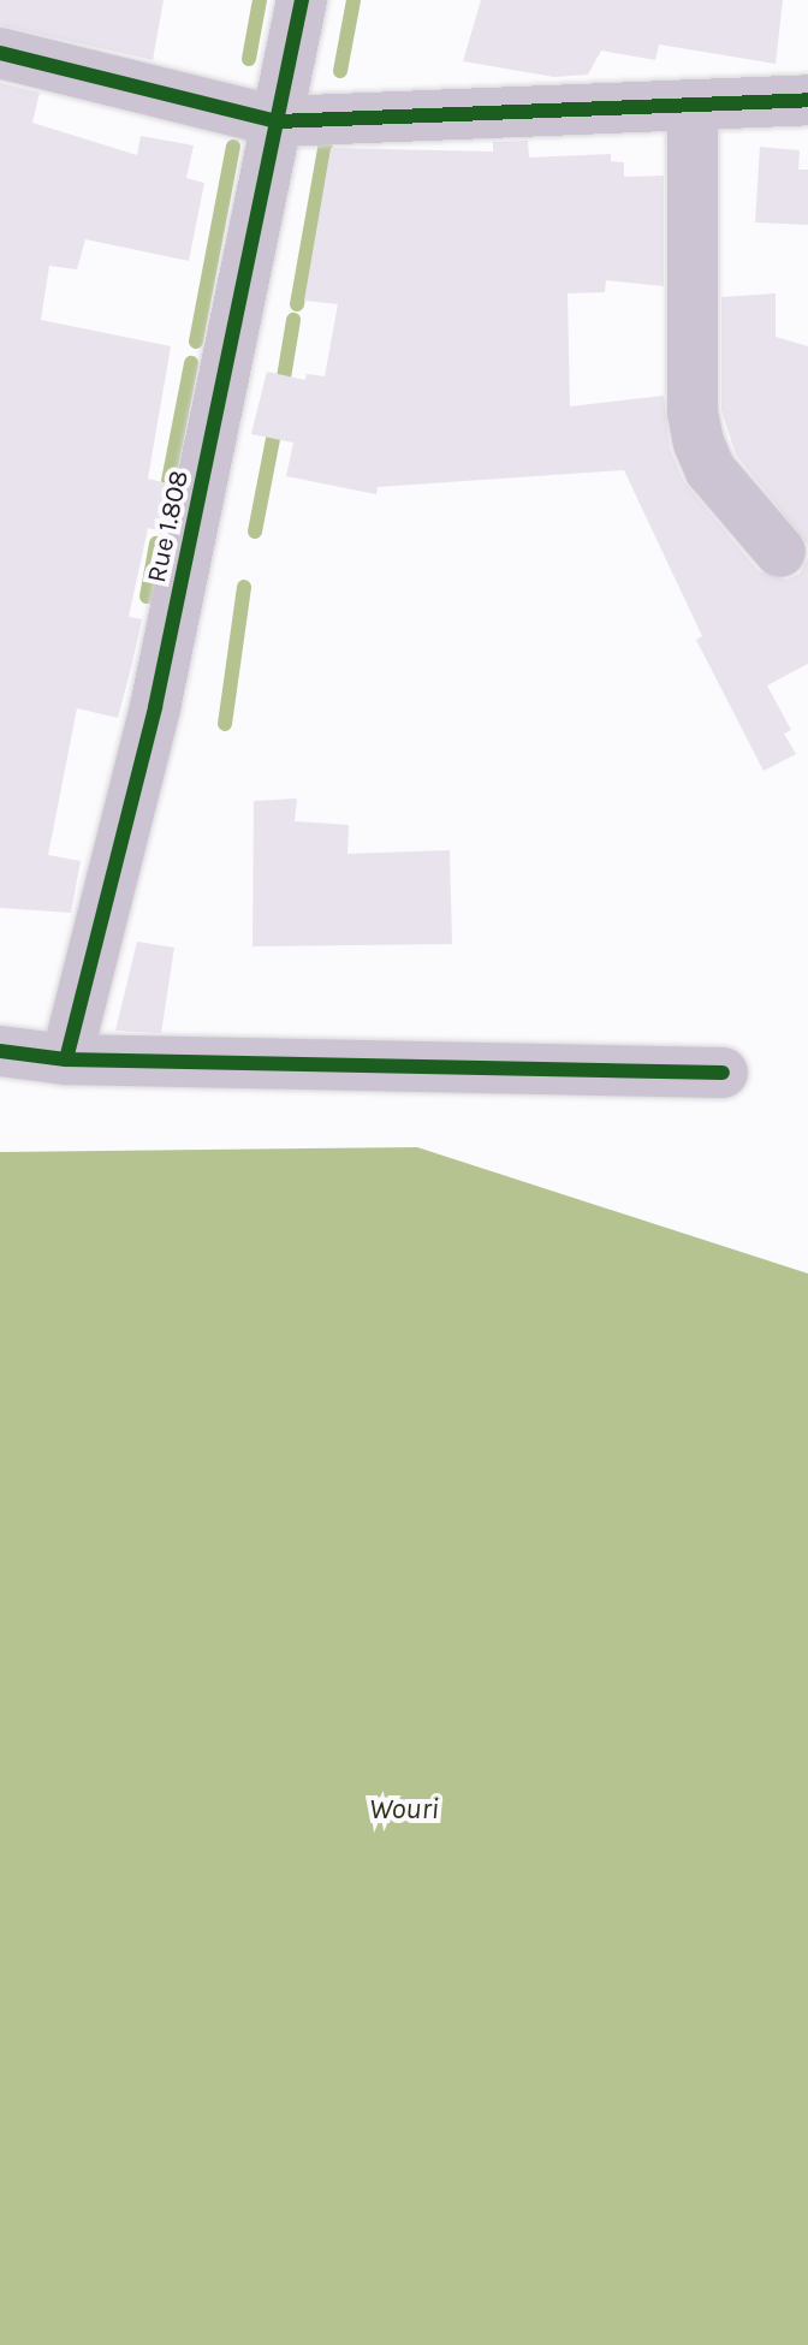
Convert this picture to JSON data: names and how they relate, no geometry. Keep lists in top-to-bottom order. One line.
{"streets":{"street":["Rue 1.808"]},"water":["Wouri"]}
